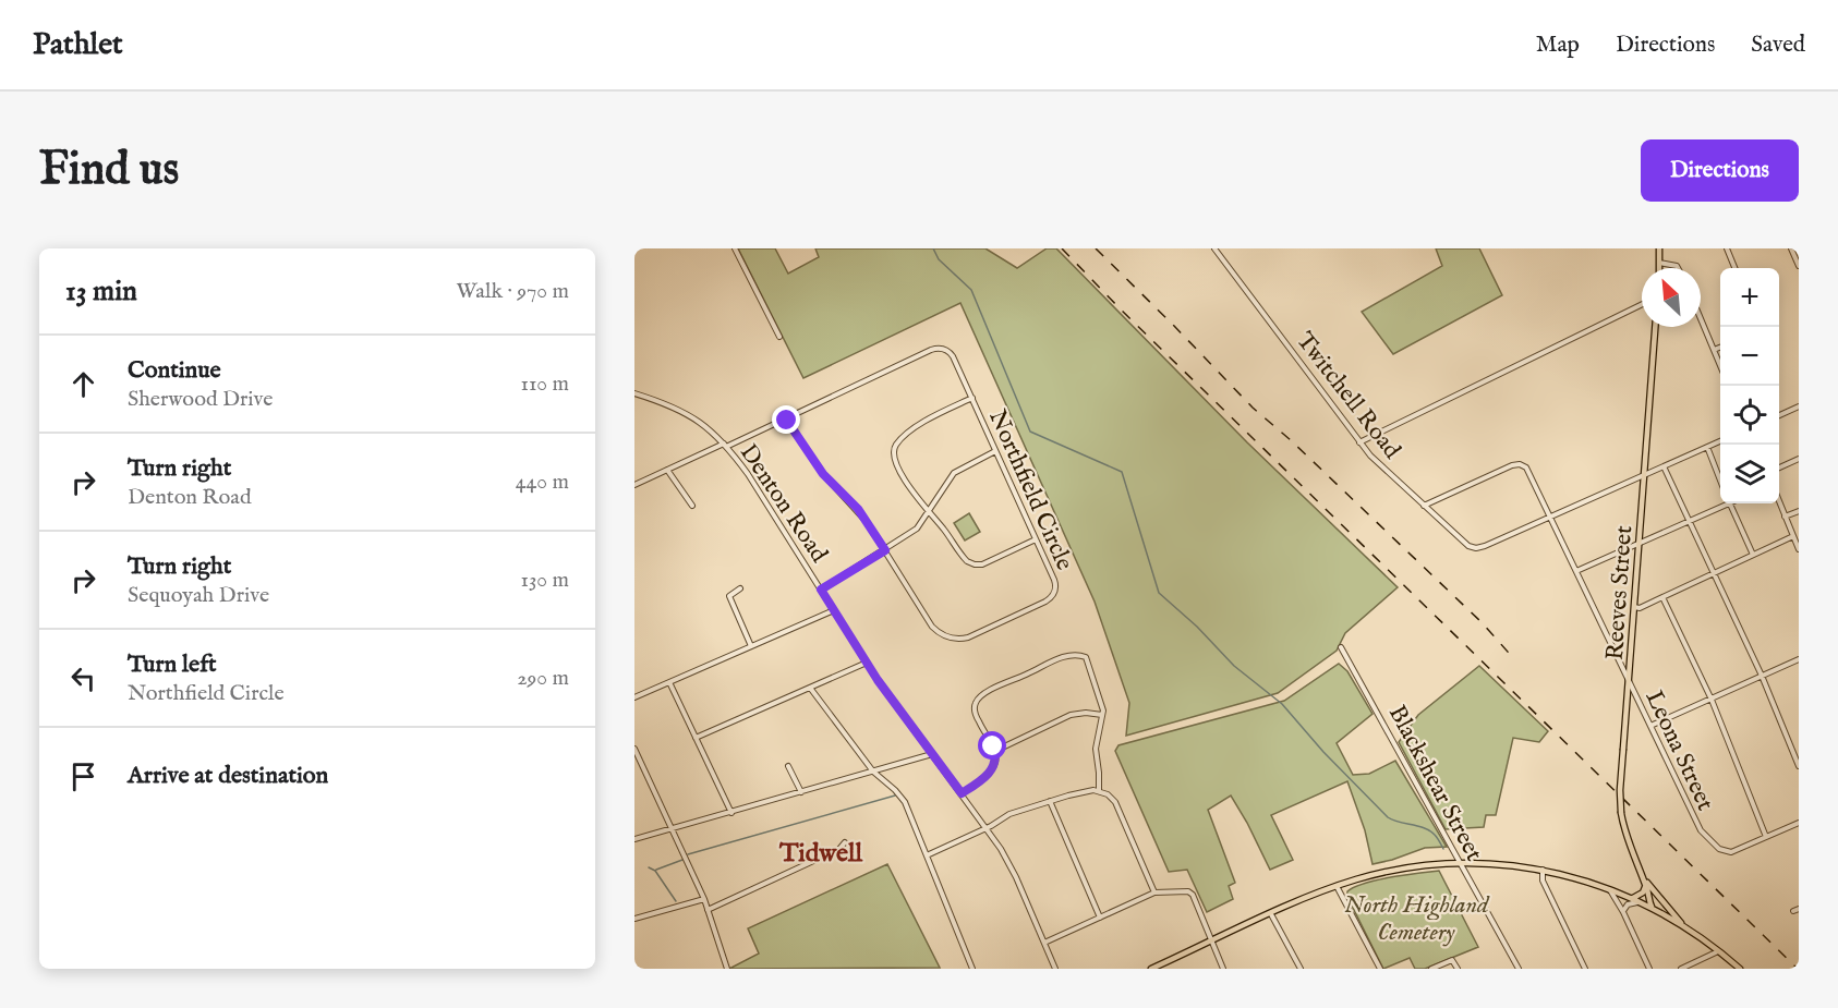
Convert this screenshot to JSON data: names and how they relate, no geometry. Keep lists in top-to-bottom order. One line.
{"streets":{"main road":["Reeves Street"],"street":["Twitchell Road","Northfield Circle","Denton Road","Leona Street","Blackshear Street"]},"crossings":[["Twitchell Road","Leona Street"],["Northfield Circle","Denton Road"],["Reeves Street","Leona Street"]],"districts":["Tidwell"],"parks":["North Highland Cemetery"],"north":"top left","page":{"header":"Pathlet","nav":["Map","Directions","Saved"],"buttons":"Directions","title":"Find us","heading":["13 min","Walk · 970 m"],"map_buttons":["+","−"],"list":[["Continue","Sherwood Drive","110 m"],["Turn right","Denton Road","440 m"],["Turn right","Sequoyah Drive","130 m"],["Turn left","Northfield Circle","290 m"],"Arrive at destination"]}}
